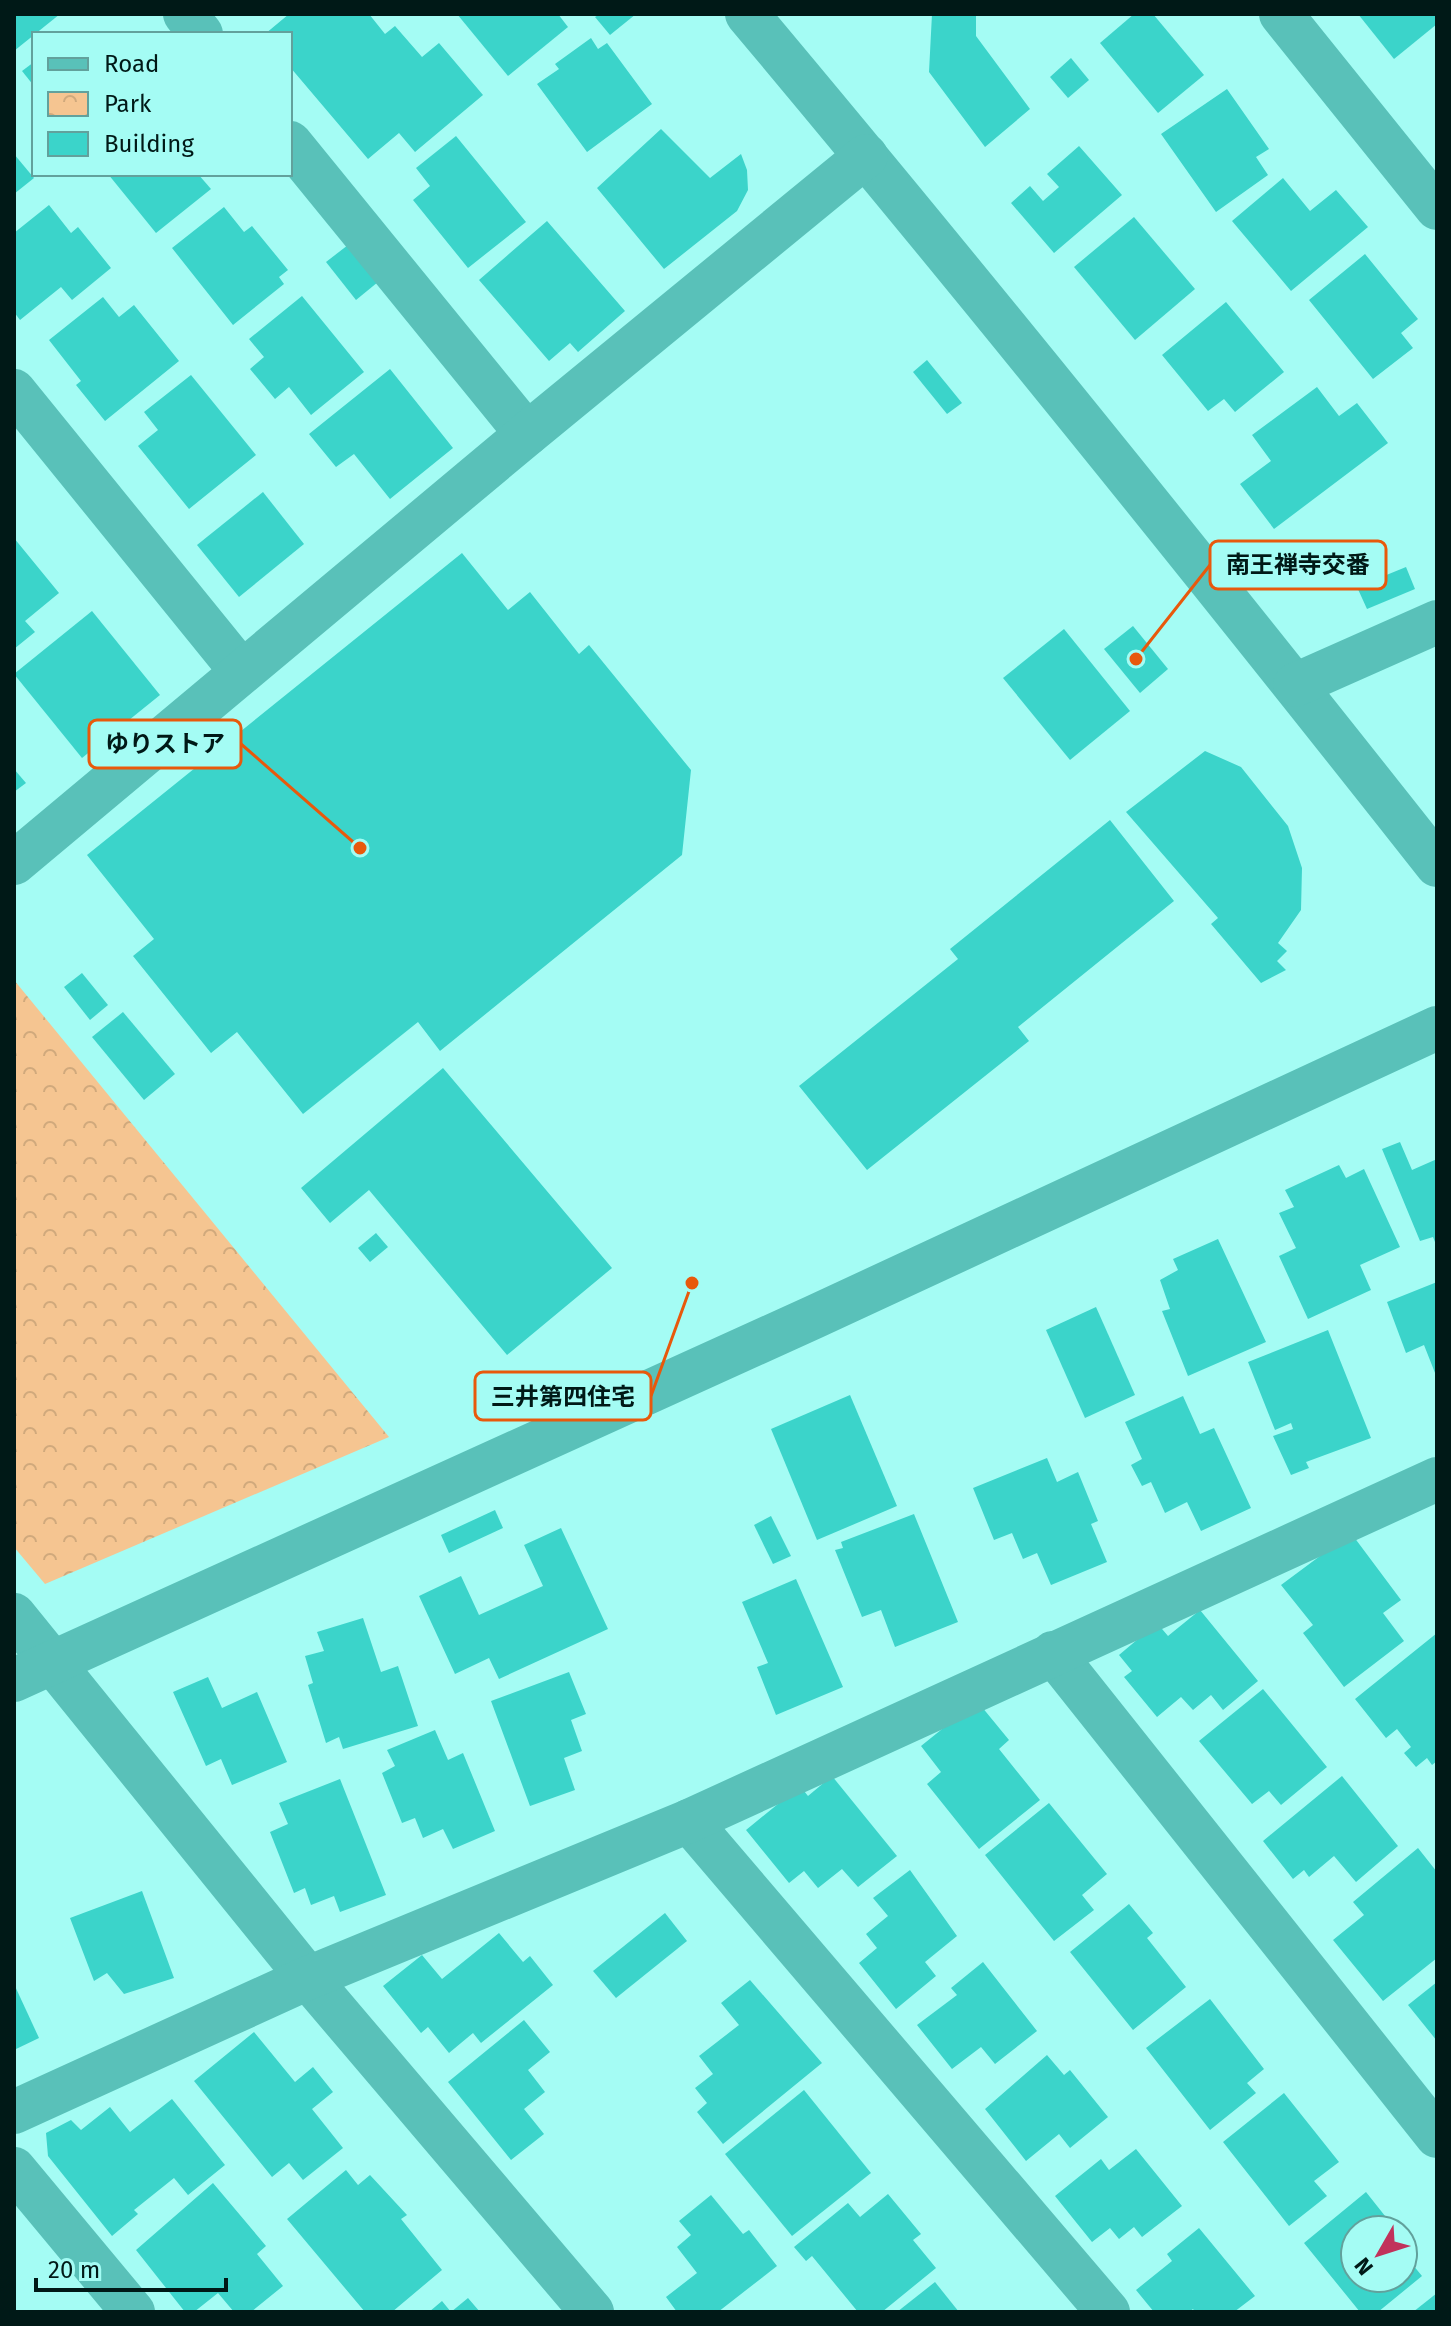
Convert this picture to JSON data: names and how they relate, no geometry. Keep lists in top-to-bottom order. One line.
{"places":["南王禅寺交番","ゆりストア","三井第四住宅"],"legend":["Road","Park","Building"],"scale_bar":"20 m","north":"bottom left"}
